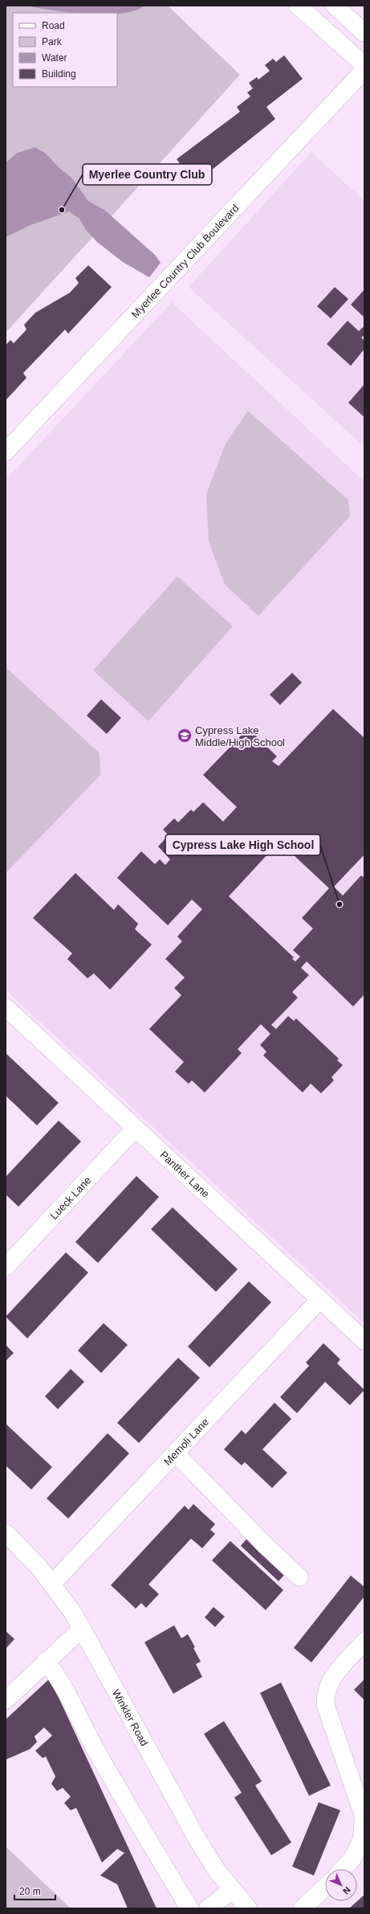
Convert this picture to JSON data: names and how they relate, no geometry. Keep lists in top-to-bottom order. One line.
{"streets":{"street":["Myerlee Country Club Boulevard","Panther Lane","Lueck Lane","Memoli Lane","Winkler Road"]},"crossings":[["Panther Lane","Lueck Lane"],["Panther Lane","Memoli Lane"],["Memoli Lane","Winkler Road"]],"places":{"other":["Myerlee Country Club","Cypress Lake High School"],"school or university":["Cypress Lake Middle/High School"]},"legend":["Road","Park","Water","Building"],"scale_bar":"20 m","north":"bottom right"}
